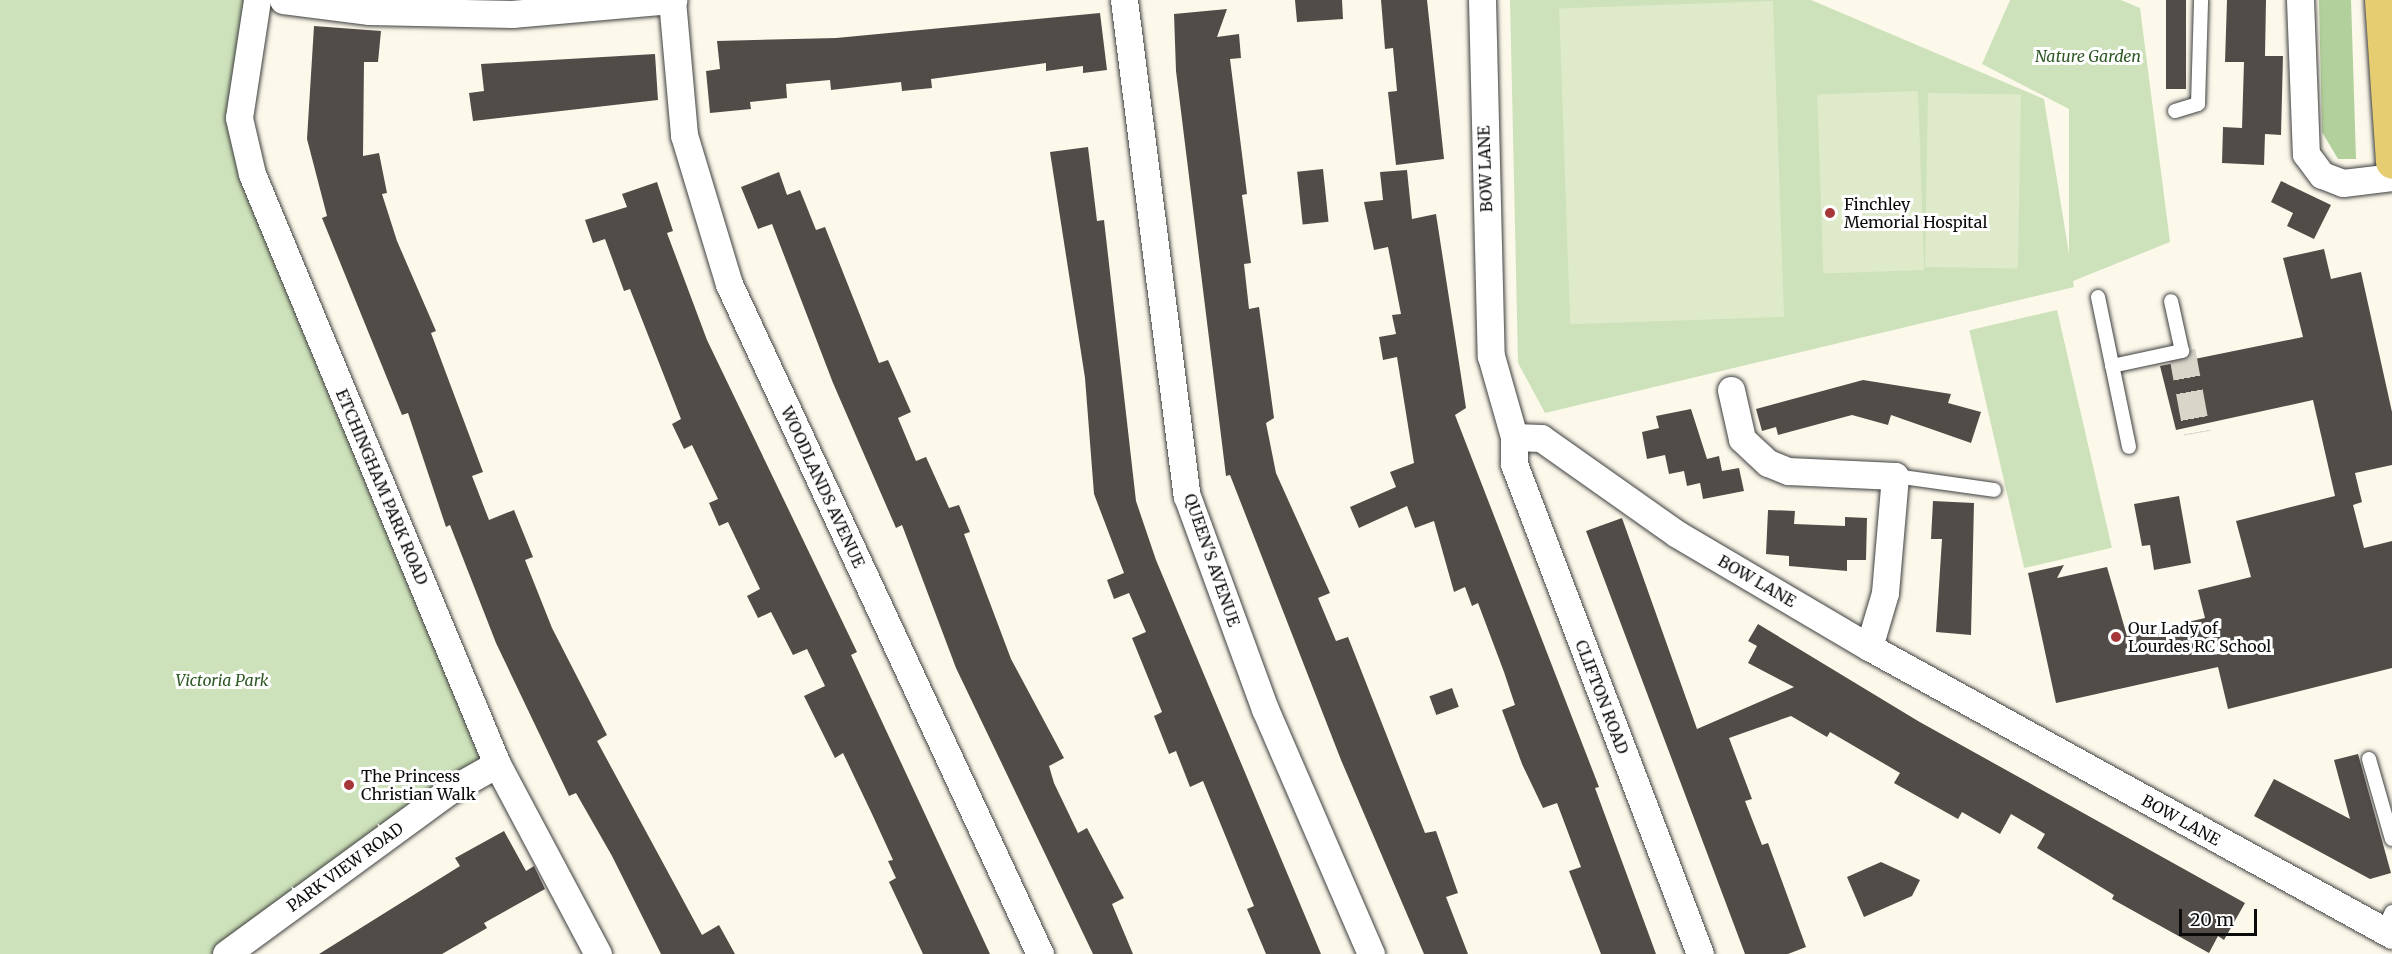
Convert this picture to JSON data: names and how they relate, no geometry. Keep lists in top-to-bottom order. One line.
{"streets":{"street":["BOW LANE","ETCHINGHAM PARK ROAD","WOODLANDS AVENUE","QUEEN'S AVENUE","CLIFTON ROAD","PARK VIEW ROAD"]},"crossings":[["BOW LANE","CLIFTON ROAD"],["ETCHINGHAM PARK ROAD","PARK VIEW ROAD"]],"parks":["Nature Garden","Victoria Park"],"places":["Finchley Memorial Hospital","Our Lady of Lourdes RC School","The Princess Christian Walk"],"scale_bar":"20 m"}
